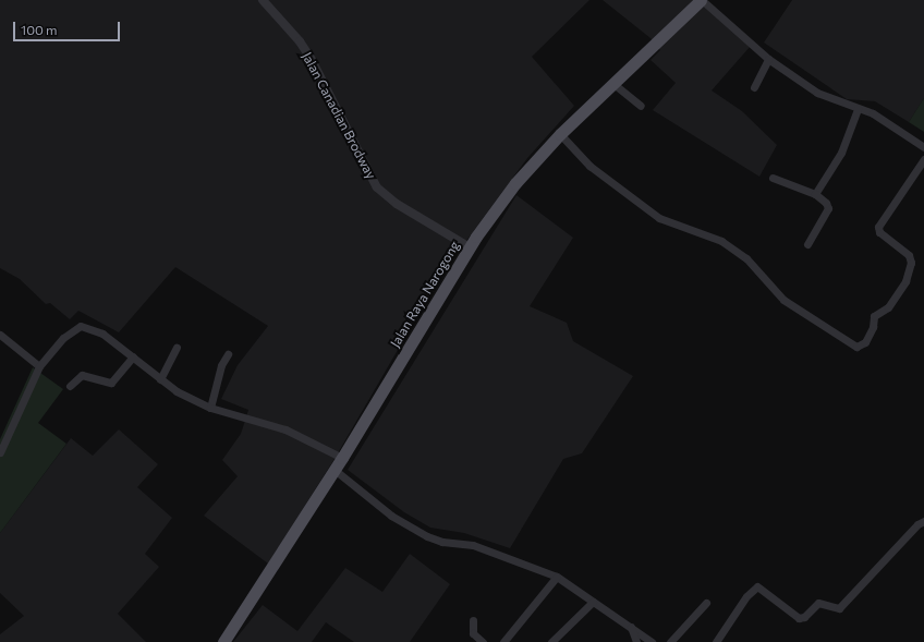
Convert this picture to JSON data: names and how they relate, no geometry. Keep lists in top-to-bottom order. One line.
{"streets":{"main road":["Jalan Raya Narogong"],"street":["Jalan Canadian Brodway"]},"crossings":[["Jalan Canadian Brodway","Jalan Raya Narogong"]],"scale_bar":"100 m"}
